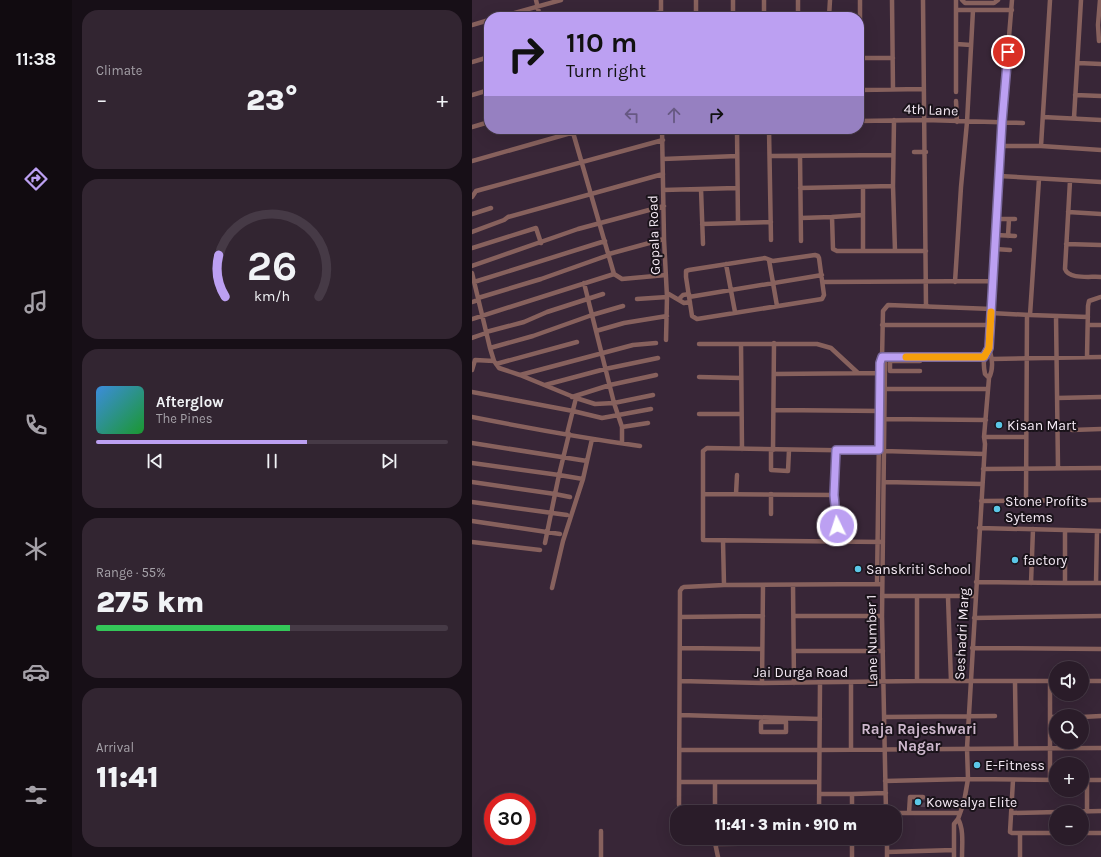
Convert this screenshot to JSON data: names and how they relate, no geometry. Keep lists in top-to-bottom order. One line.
{"streets":{"street":["4th Lane","Gopala Road","Seshadri Marg","Lane Number 1","Jai Durga Road"]},"crossings":[["4th Lane","Seshadri Marg"],["Seshadri Marg","Jai Durga Road"],["Lane Number 1","Jai Durga Road"]],"districts":["Raja Rajeshwari Nagar"],"places":["Kisan Mart","Stone Profits Sytems","factory","Sanskriti School","E-Fitness","Kowsalya Elite"],"page":{"tabs":"11:38","tile":["Climate",["Range · 55%","275 km"],["Arrival","11:41"]],"turn":["110 m","Turn right"],"heat":["−","23°","+"],"song":["Afterglow","The Pines"],"map_buttons":["+","−"],"limit":"30","trip":"11:41 · 3 min · 910 m","gauge":["26","km/h"]}}
